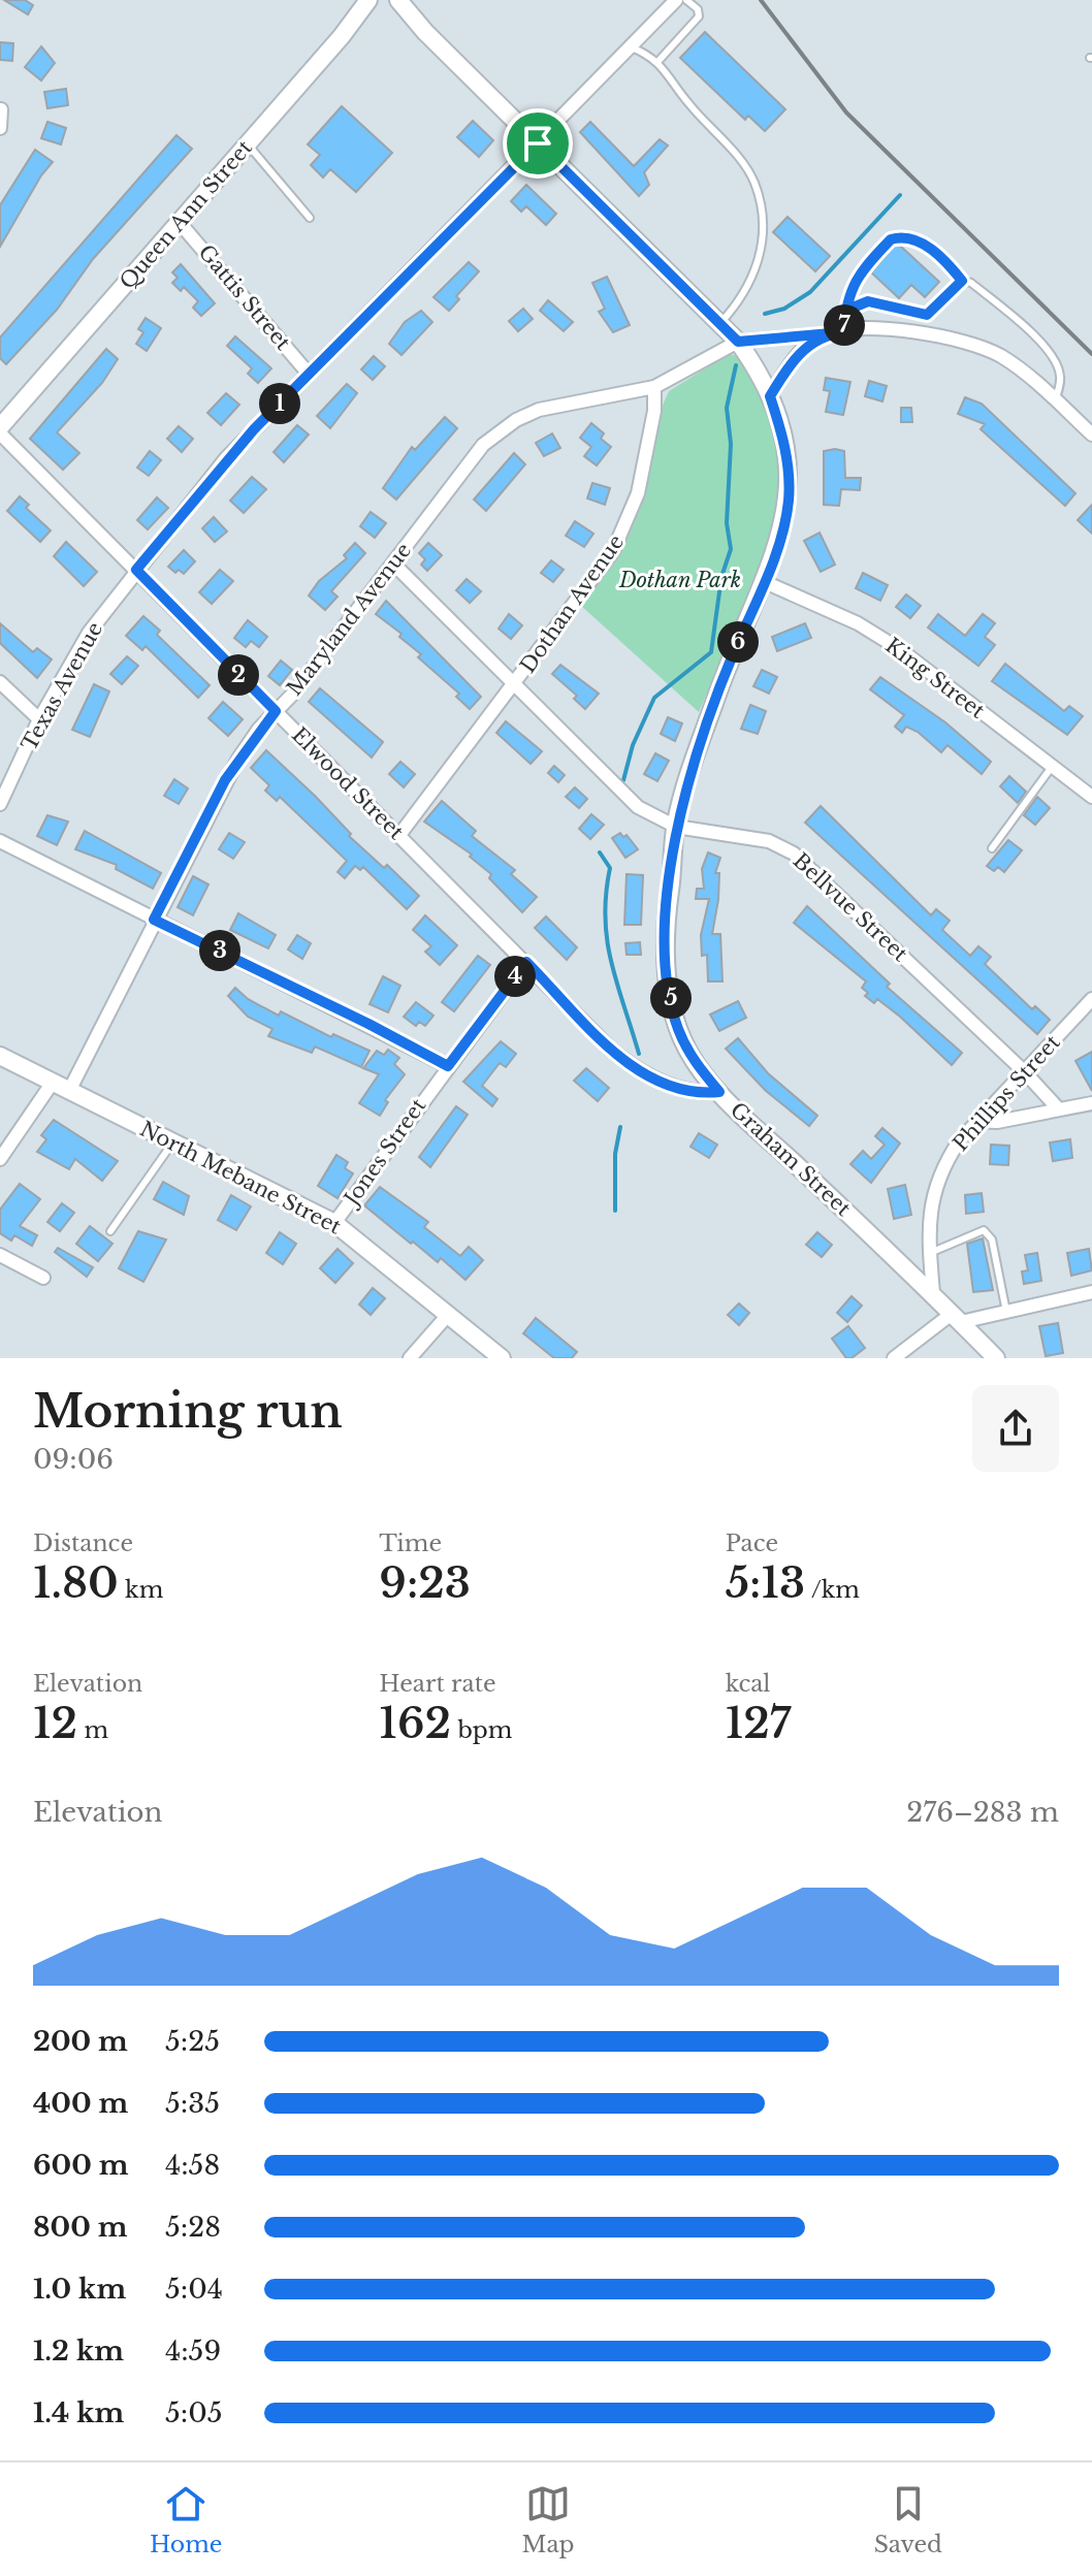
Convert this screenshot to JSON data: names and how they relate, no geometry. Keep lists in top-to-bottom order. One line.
{"streets":{"street":["Queen Ann Street","Gattis Street","Dothan Avenue","Maryland Avenue","King Street","Texas Avenue","Elwood Street","Bellvue Street","Phillips Street","Jones Street","Graham Street","North Mebane Street"]},"crossings":[["Queen Ann Street","Gattis Street"],["Queen Ann Street","Elwood Street"],["Gattis Street","Texas Avenue"],["Dothan Avenue","Maryland Avenue"],["Dothan Avenue","Elwood Street"],["Dothan Avenue","Bellvue Street"],["Maryland Avenue","Elwood Street"],["Maryland Avenue","Bellvue Street"],["Maryland Avenue","Graham Street"],["Maryland Avenue","North Mebane Street"],["King Street","Graham Street"],["Texas Avenue","Elwood Street"],["Texas Avenue","Graham Street"],["Elwood Street","Jones Street"],["Elwood Street","Graham Street"],["Bellvue Street","Phillips Street"],["Bellvue Street","Graham Street"],["Phillips Street","Graham Street"],["Jones Street","North Mebane Street"]],"parks":["Dothan Park"],"page":{"pins":["7","1","6","2","3","4","5"],"heading":["Morning run","09:06"],"stats":[["Distance","1.80 km"],["Time","9:23"],["Pace","5:13 /km"],["Elevation","12 m"],["Heart rate","162 bpm"],["kcal","127"]],"chart":["Elevation","276–283 m"],"list":[{"name":"200 m","note":"5:25"},{"name":"400 m","note":"5:35"},{"name":"600 m","note":"4:58"},{"name":"800 m","note":"5:28"},{"name":"1.0 km","note":"5:04"},{"name":"1.2 km","note":"4:59"},{"name":"1.4 km","note":"5:05"}],"tabs":["Home","Map","Saved"]}}
